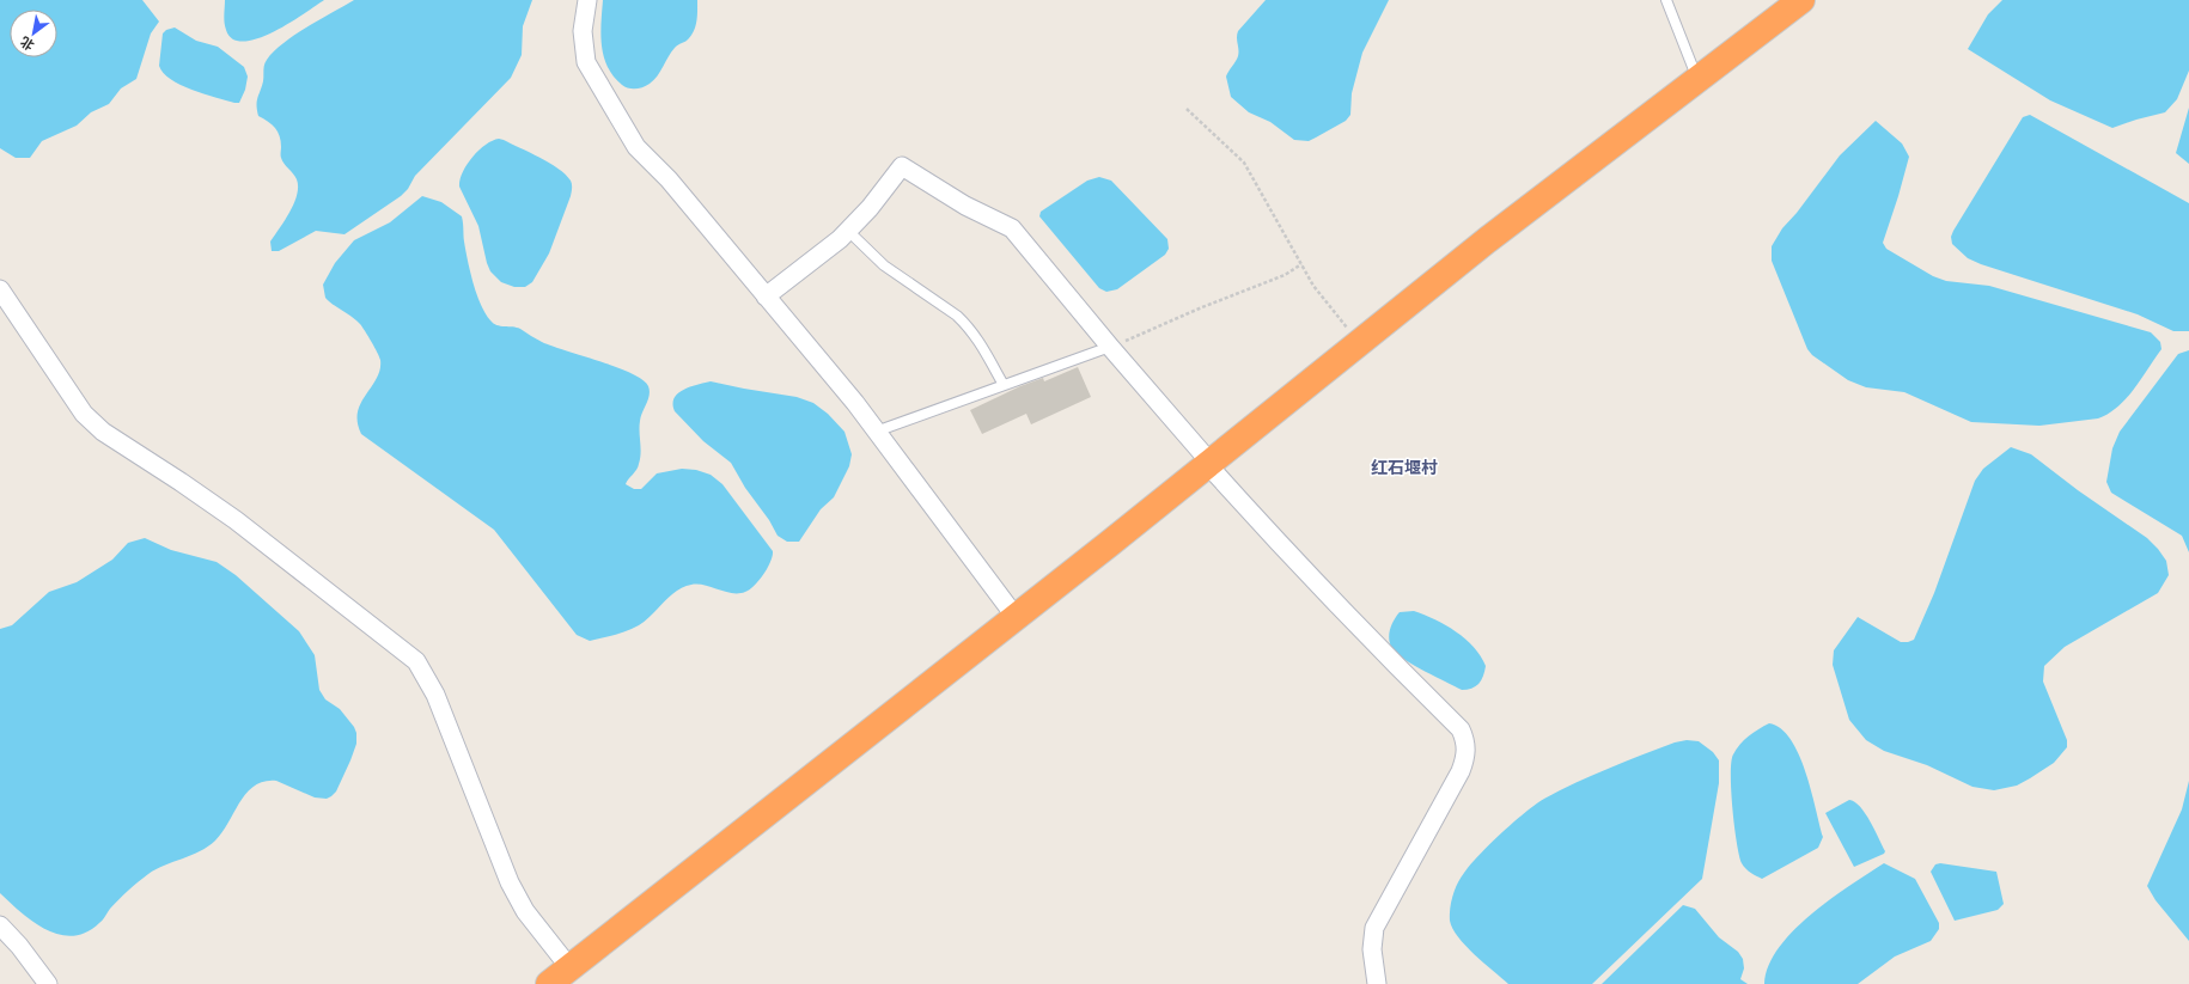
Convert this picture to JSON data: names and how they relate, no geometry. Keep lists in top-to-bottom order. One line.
{"districts":["红石堰村"],"north":"bottom left"}
